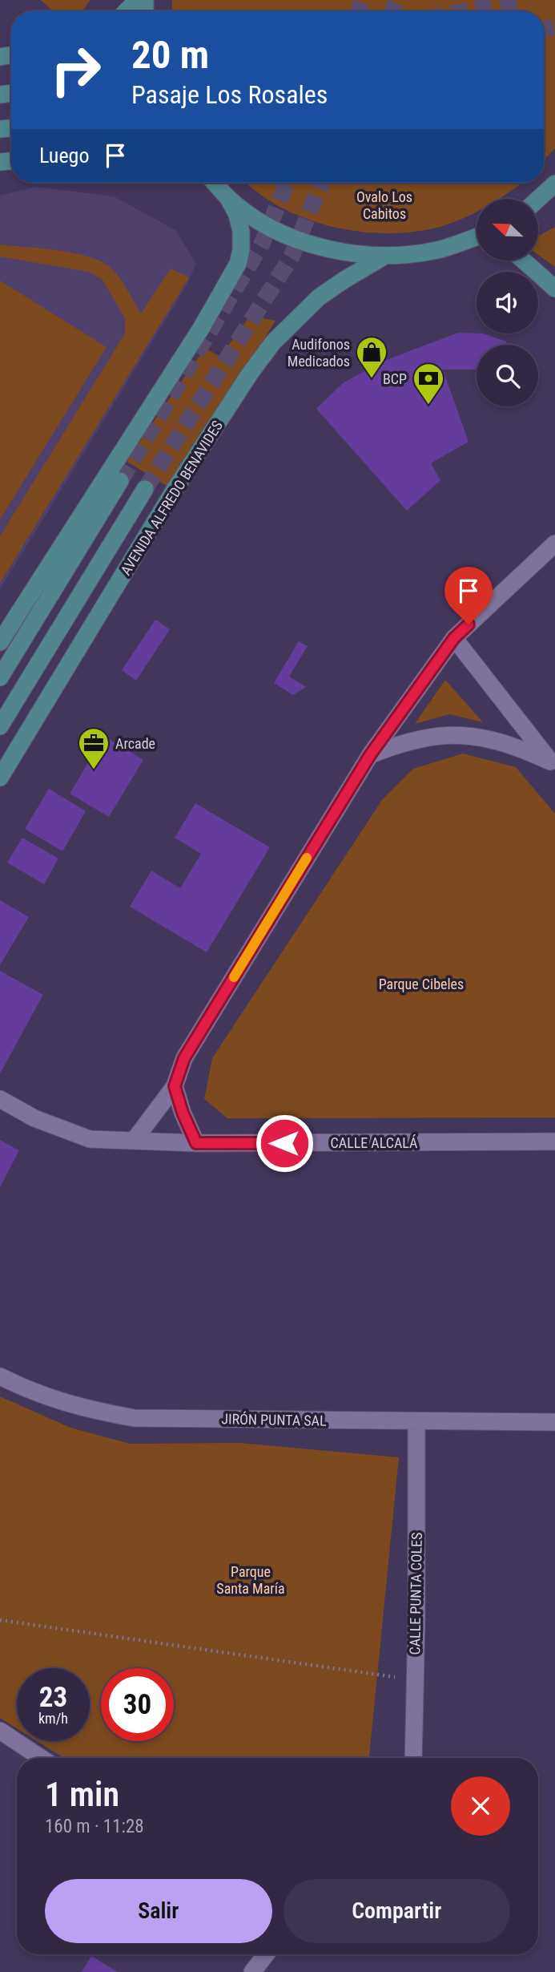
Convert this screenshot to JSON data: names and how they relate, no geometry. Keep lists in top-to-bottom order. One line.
{"streets":{"main road":["AVENIDA ALFREDO BENAVIDES"],"street":["CALLE ALCALÁ","JIRÓN PUNTA SAL","CALLE PUNTA COLES"]},"crossings":[["JIRÓN PUNTA SAL","CALLE PUNTA COLES"]],"parks":["Ovalo Los Cabitos","Parque Cibeles","Parque Santa María"],"places":{"shop":["Audifonos Medicados"],"bank":["BCP"],"office":["Arcade"]},"north":"top left","page":{"turn":["20 m","Pasaje Los Rosales"],"then":"Luego","speed":"23 km/h","limit":"30","heading":["1 min","160 m · 11:28"],"buttons":["Salir","Compartir"]}}
